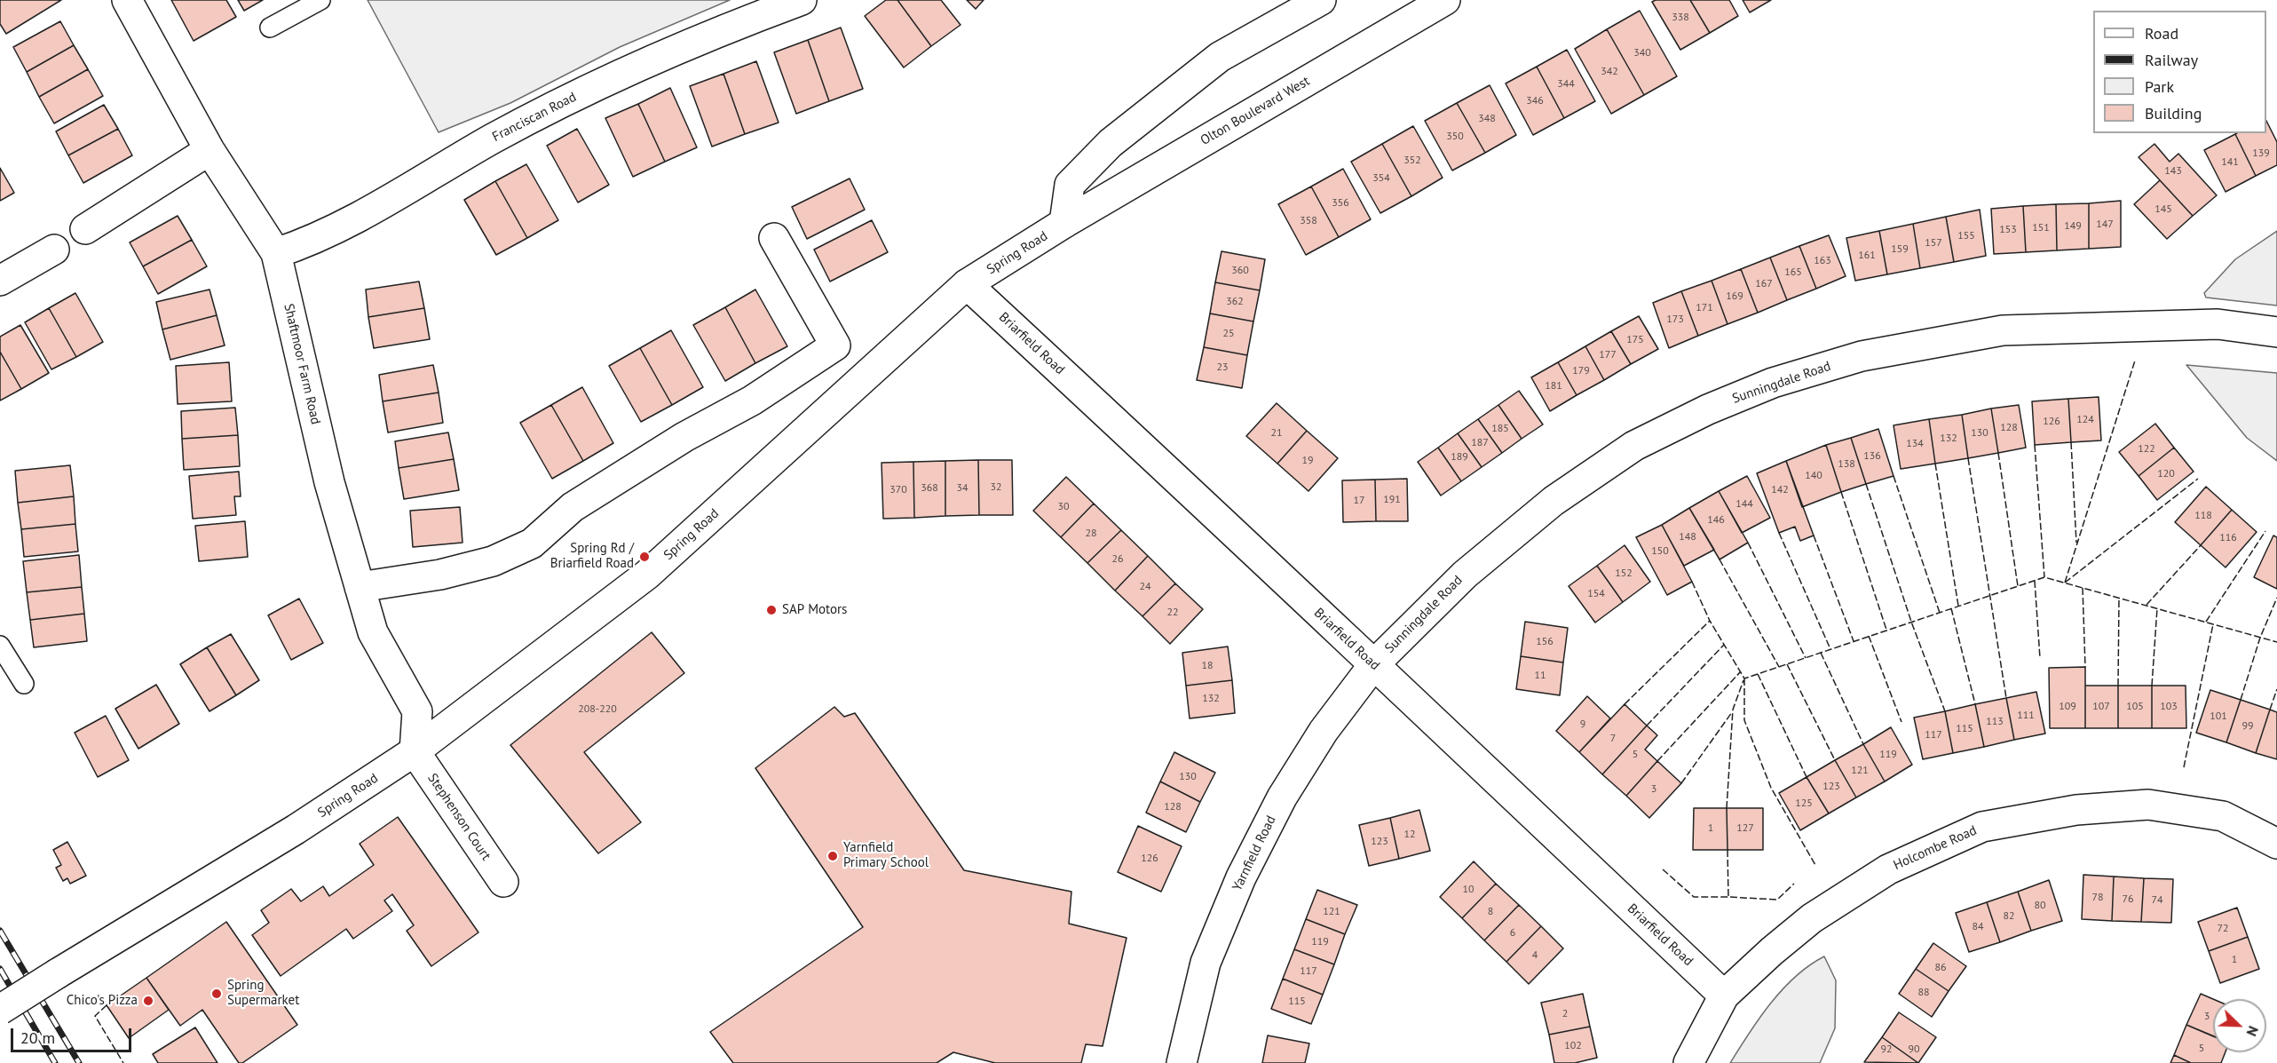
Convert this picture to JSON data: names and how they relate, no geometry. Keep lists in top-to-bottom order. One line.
{"streets":{"street":["Olton Boulevard West","Franciscan Road","Spring Road","Briarfield Road","Shaftmoor Farm Road","Sunningdale Road","Stephenson Court","Holcombe Road","Yarnfield Road"]},"crossings":[["Olton Boulevard West","Spring Road"],["Franciscan Road","Shaftmoor Farm Road"],["Spring Road","Briarfield Road"],["Spring Road","Shaftmoor Farm Road"],["Spring Road","Stephenson Court"],["Briarfield Road","Sunningdale Road"],["Briarfield Road","Holcombe Road"],["Briarfield Road","Yarnfield Road"],["Shaftmoor Farm Road","Stephenson Court"],["Sunningdale Road","Yarnfield Road"]],"places":["Spring Rd / Briarfield Road","SAP Motors","Yarnfield Primary School","Spring Supermarket","Chico's Pizza"],"house_numbers":["338","340","342","344","346","348","350","139","352","141","143","354","356","145","358","147","149","151","153","155","157","159","161","163","360","165","167","169","362","171","173","25","175","177","23","179","181","124","126","128","185","21","130","132","187","134","122","136","189","19","138","120","140","32","368","34","370","142","191","17","144","30","118","146","28","148","116","150","26","152","24","154","22","156","18","11","132","109","107","105","103","208-220","111","101","113","9","99","115","117","7","5","119","121","130","123","3","125","128","1","127","12","123","126","10","78","76","74","80","121","8","82","84","72","6","119","4","1","86","117","88","115","2","3","102","5","92","90"],"legend":["Road","Railway","Park","Building"],"scale_bar":"20 m","north":"bottom right"}
